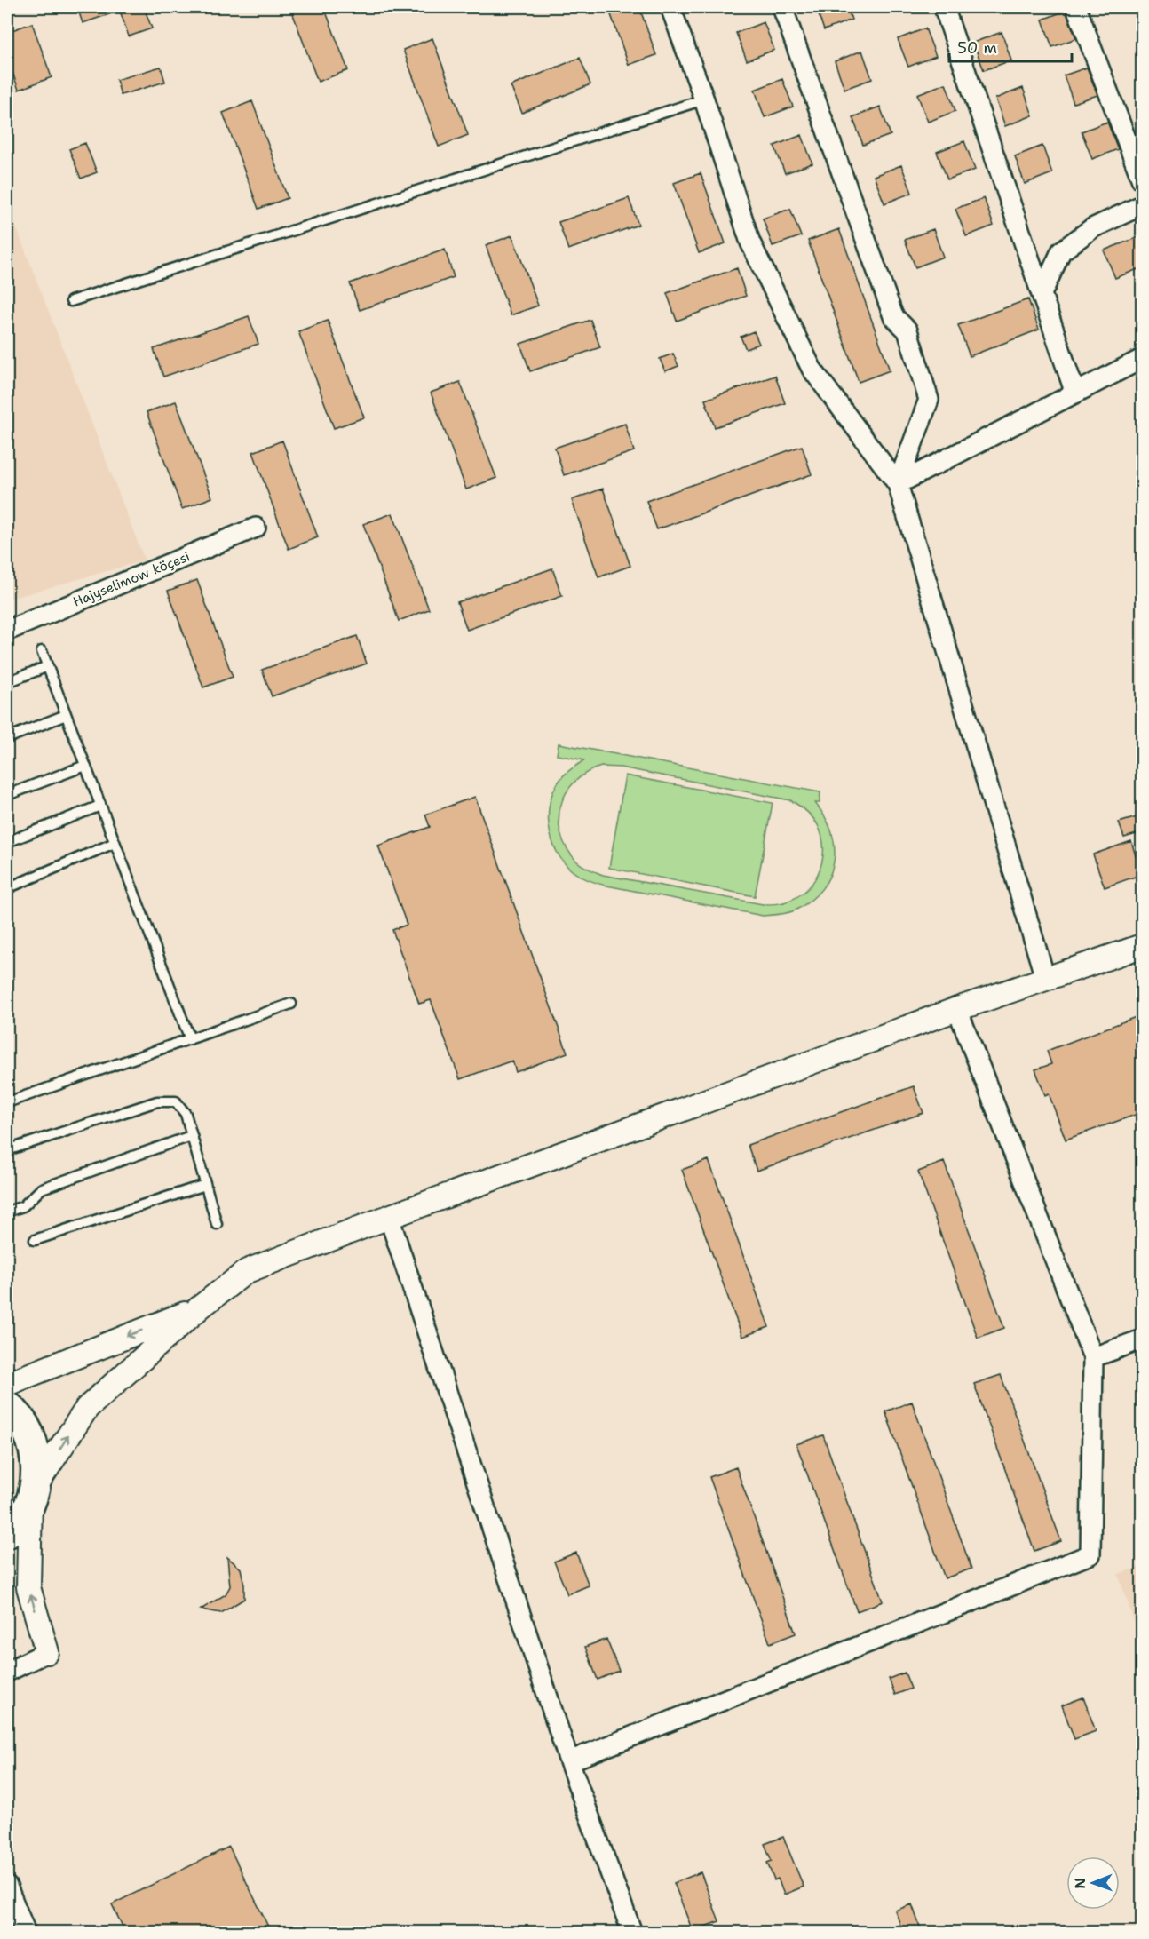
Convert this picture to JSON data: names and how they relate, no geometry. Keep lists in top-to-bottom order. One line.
{"streets":{"street":["Hajyselimow köçesi"]},"scale_bar":"50 m","north":"left"}
